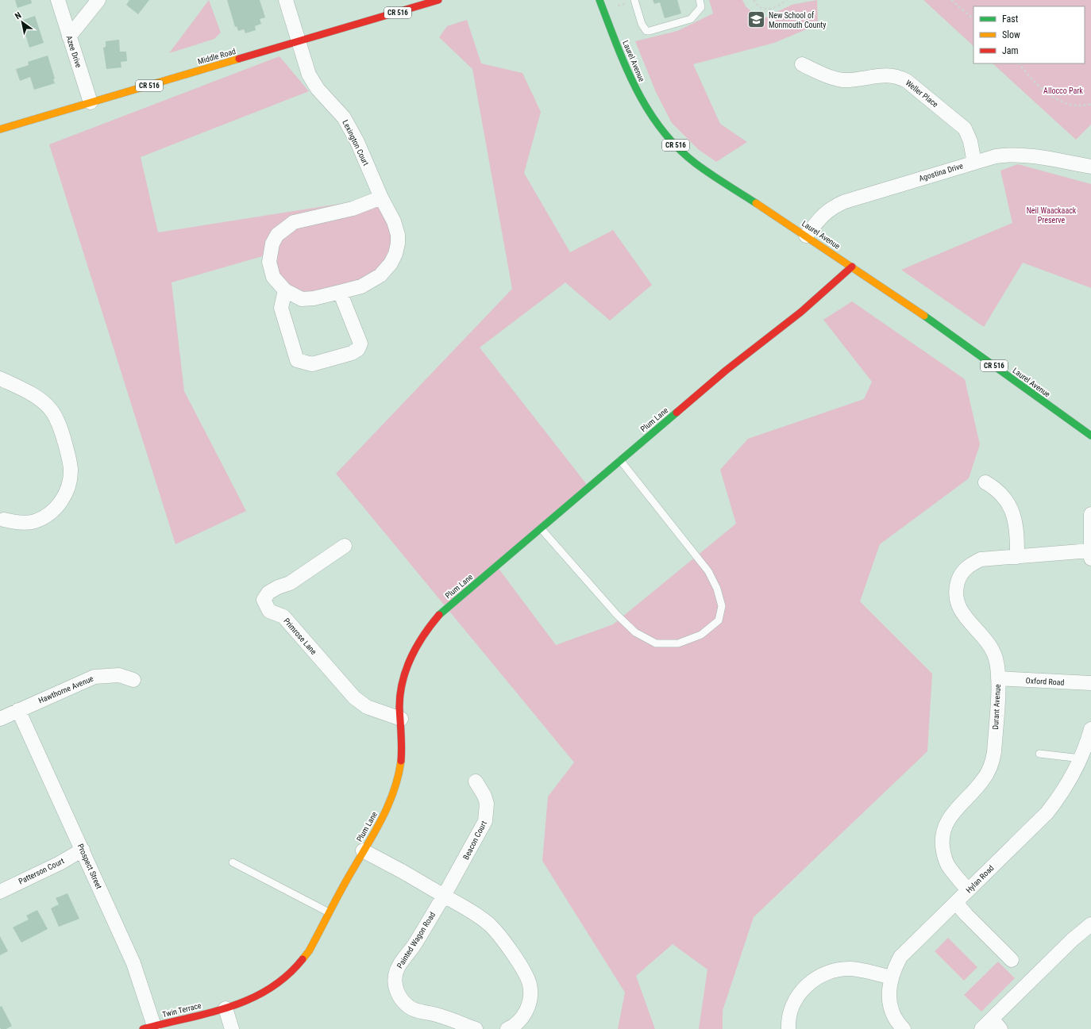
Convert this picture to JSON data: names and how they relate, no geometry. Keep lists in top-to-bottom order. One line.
{"streets":{"main road":["CR 516","Middle Road","Laurel Avenue","Plum Lane","Twin Terrace"],"street":["Azee Drive","Weller Place","Lexington Court","Agostina Drive","Primrose Lane","Oxford Road","Hawthorne Avenue","Durant Avenue","Beacon Court","Prospect Street","Patterson Court","Hylan Road","Painted Wagon Road"]},"crossings":[["Azee Drive","Middle Road"],["Middle Road","Lexington Court"],["Laurel Avenue","Agostina Drive"],["Laurel Avenue","Plum Lane"],["Weller Place","Agostina Drive"],["Plum Lane","Primrose Lane"],["Plum Lane","Twin Terrace"],["Oxford Road","Durant Avenue"],["Hawthorne Avenue","Prospect Street"],["Durant Avenue","Hylan Road"],["Beacon Court","Painted Wagon Road"],["Prospect Street","Patterson Court"],["Prospect Street","Twin Terrace"]],"parks":["Allocco Park","Neil Waackaack Preserve"],"places":{"school or university":["New School of Monmouth County"]},"legend":["Fast","Slow","Jam"],"north":"top left"}
